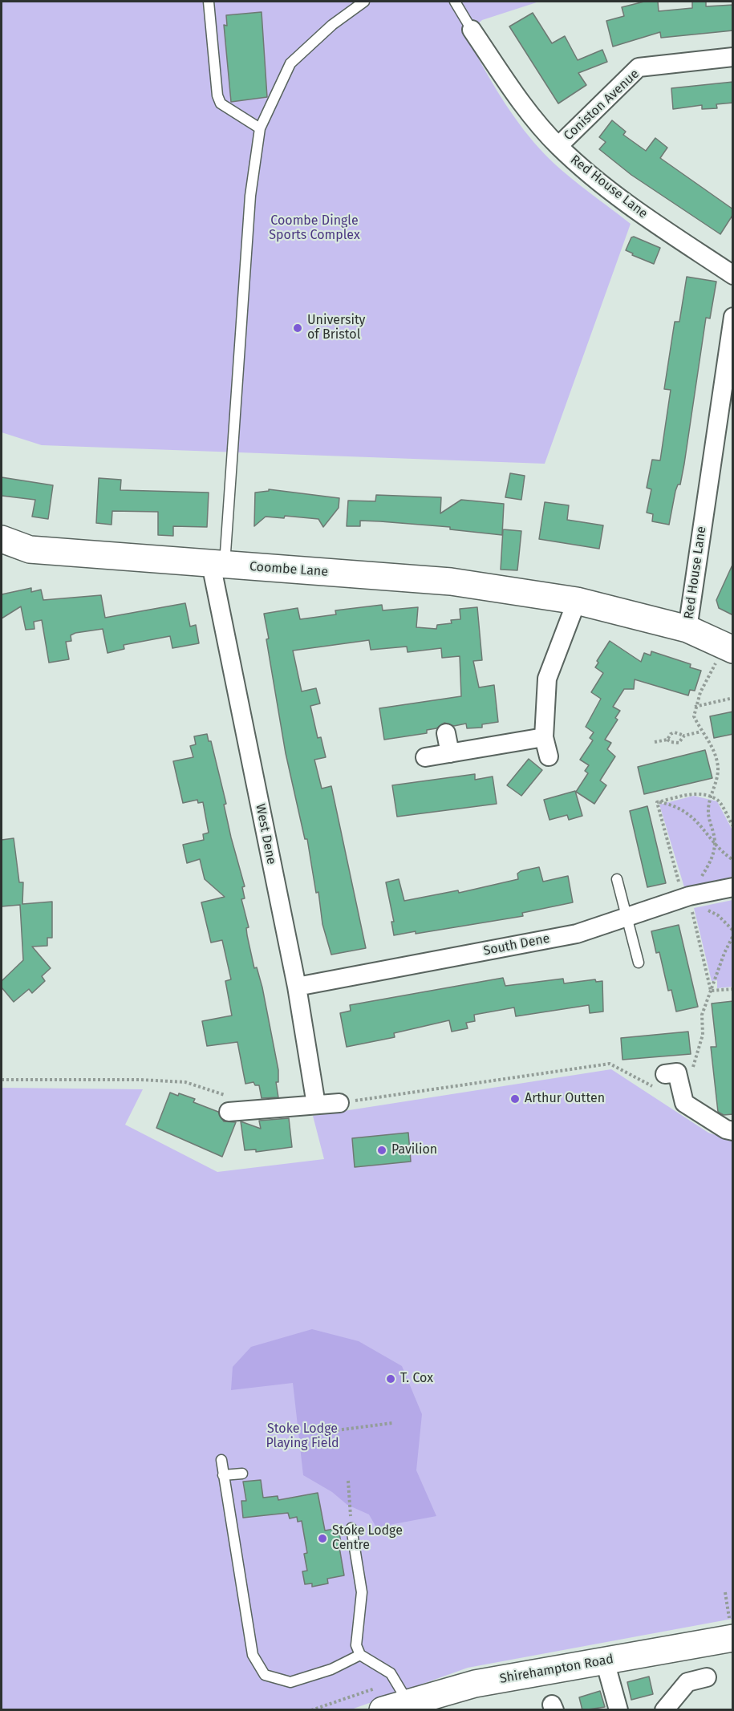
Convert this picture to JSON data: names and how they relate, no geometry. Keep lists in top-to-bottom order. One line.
{"streets":{"street":["Coniston Avenue","Red House Lane","Coombe Lane","West Dene","South Dene","Shirehampton Road"]},"crossings":[["Coniston Avenue","Red House Lane"],["Red House Lane","Coombe Lane"],["Coombe Lane","West Dene"],["West Dene","South Dene"]],"parks":["Coombe Dingle Sports Complex","Stoke Lodge Playing Field"],"places":["University of Bristol","Arthur Outten","Pavilion","T. Cox","Stoke Lodge Centre"]}
